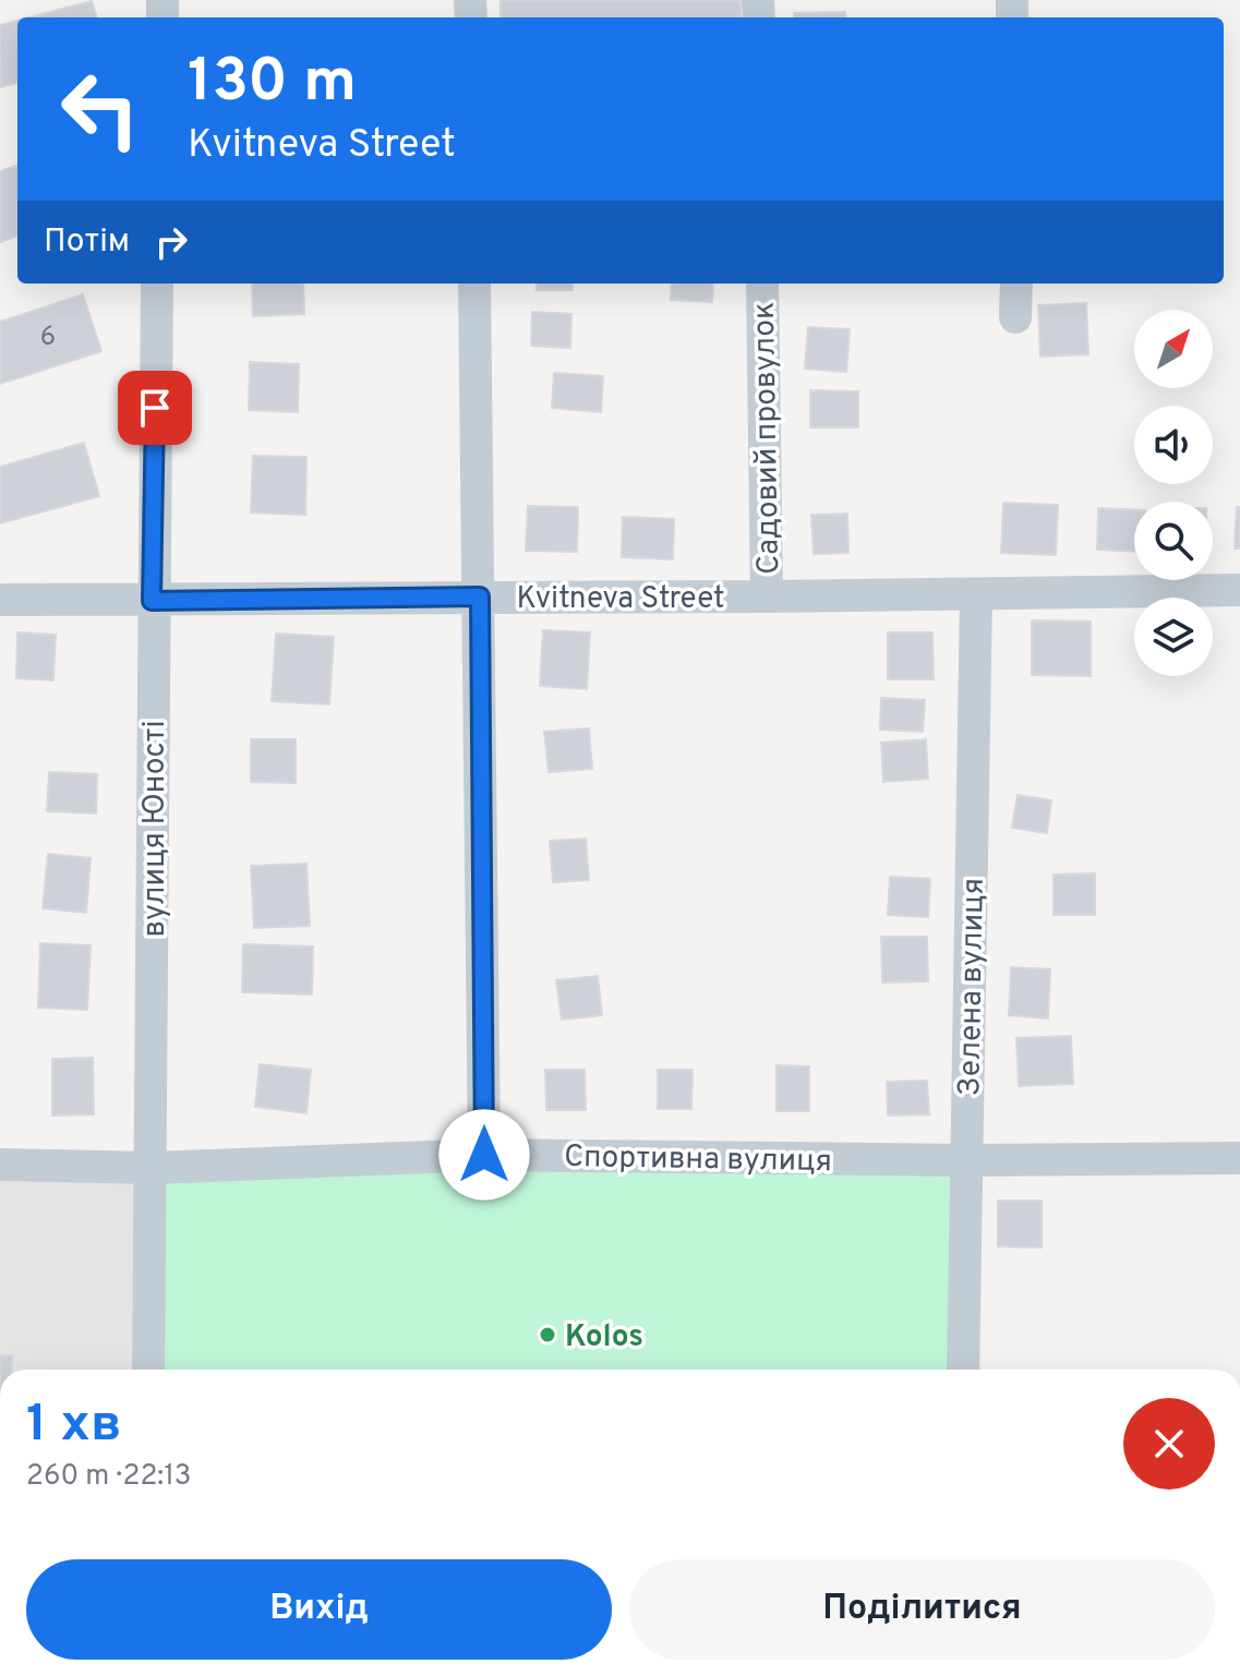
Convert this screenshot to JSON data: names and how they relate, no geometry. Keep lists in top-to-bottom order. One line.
{"streets":{"street":["Садовий провулок","Kvitneva Street","вулиця Юності","Зелена вулиця","Спортивна вулиця"]},"crossings":[["Садовий провулок","Kvitneva Street"],["Kvitneva Street","вулиця Юності"],["Kvitneva Street","Зелена вулиця"],["вулиця Юності","Спортивна вулиця"],["Зелена вулиця","Спортивна вулиця"]],"places":["Kolos"],"house_numbers":["6"],"north":"top right","page":{"turn":["130 m","Kvitneva Street"],"then":"Потім","heading":["1 хв","260 m · 22:13"],"buttons":["Вихід","Поділитися"]}}
